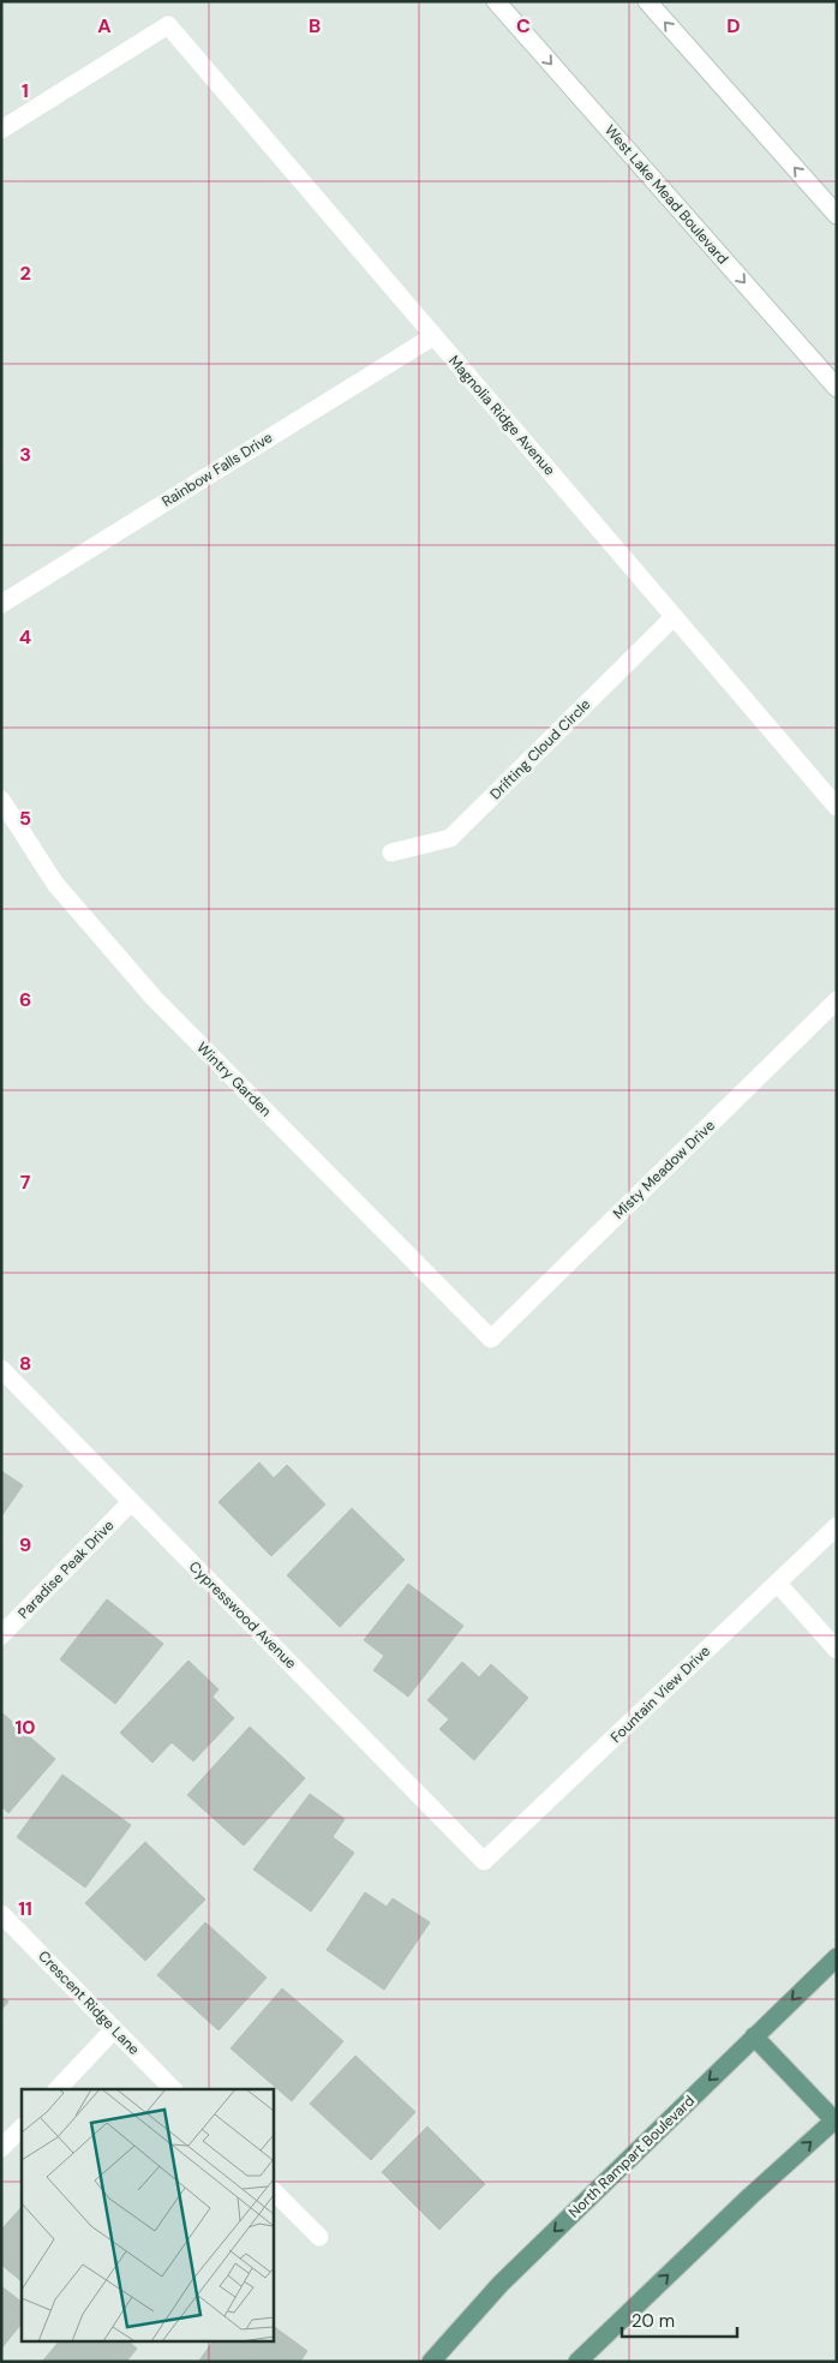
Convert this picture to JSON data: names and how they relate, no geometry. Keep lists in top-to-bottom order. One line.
{"streets":{"main road":["North Rampart Boulevard"],"street":["West Lake Mead Boulevard","Magnolia Ridge Avenue","Rainbow Falls Drive","Drifting Cloud Circle","Wintry Garden","Misty Meadow Drive","Paradise Peak Drive","Cypresswood Avenue","Fountain View Drive","Crescent Ridge Lane"]},"crossings":[["Magnolia Ridge Avenue","Rainbow Falls Drive"],["Magnolia Ridge Avenue","Drifting Cloud Circle"],["Wintry Garden","Misty Meadow Drive"],["Paradise Peak Drive","Cypresswood Avenue"],["Cypresswood Avenue","Fountain View Drive"]],"scale_bar":"20 m","grid":{"columns":["A","B","C","D"],"rows":["1","2","3","4","5","6","7","8","9","10","11"]}}
